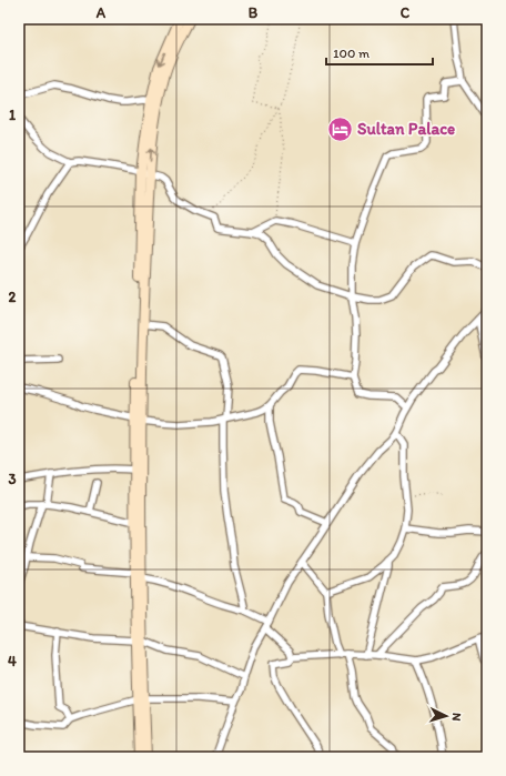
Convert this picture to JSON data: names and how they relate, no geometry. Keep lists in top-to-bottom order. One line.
{"places":{"hotel":["Sultan Palace"]},"scale_bar":"100 m","north":"right","grid":{"columns":["A","B","C"],"rows":["1","2","3","4"]}}
